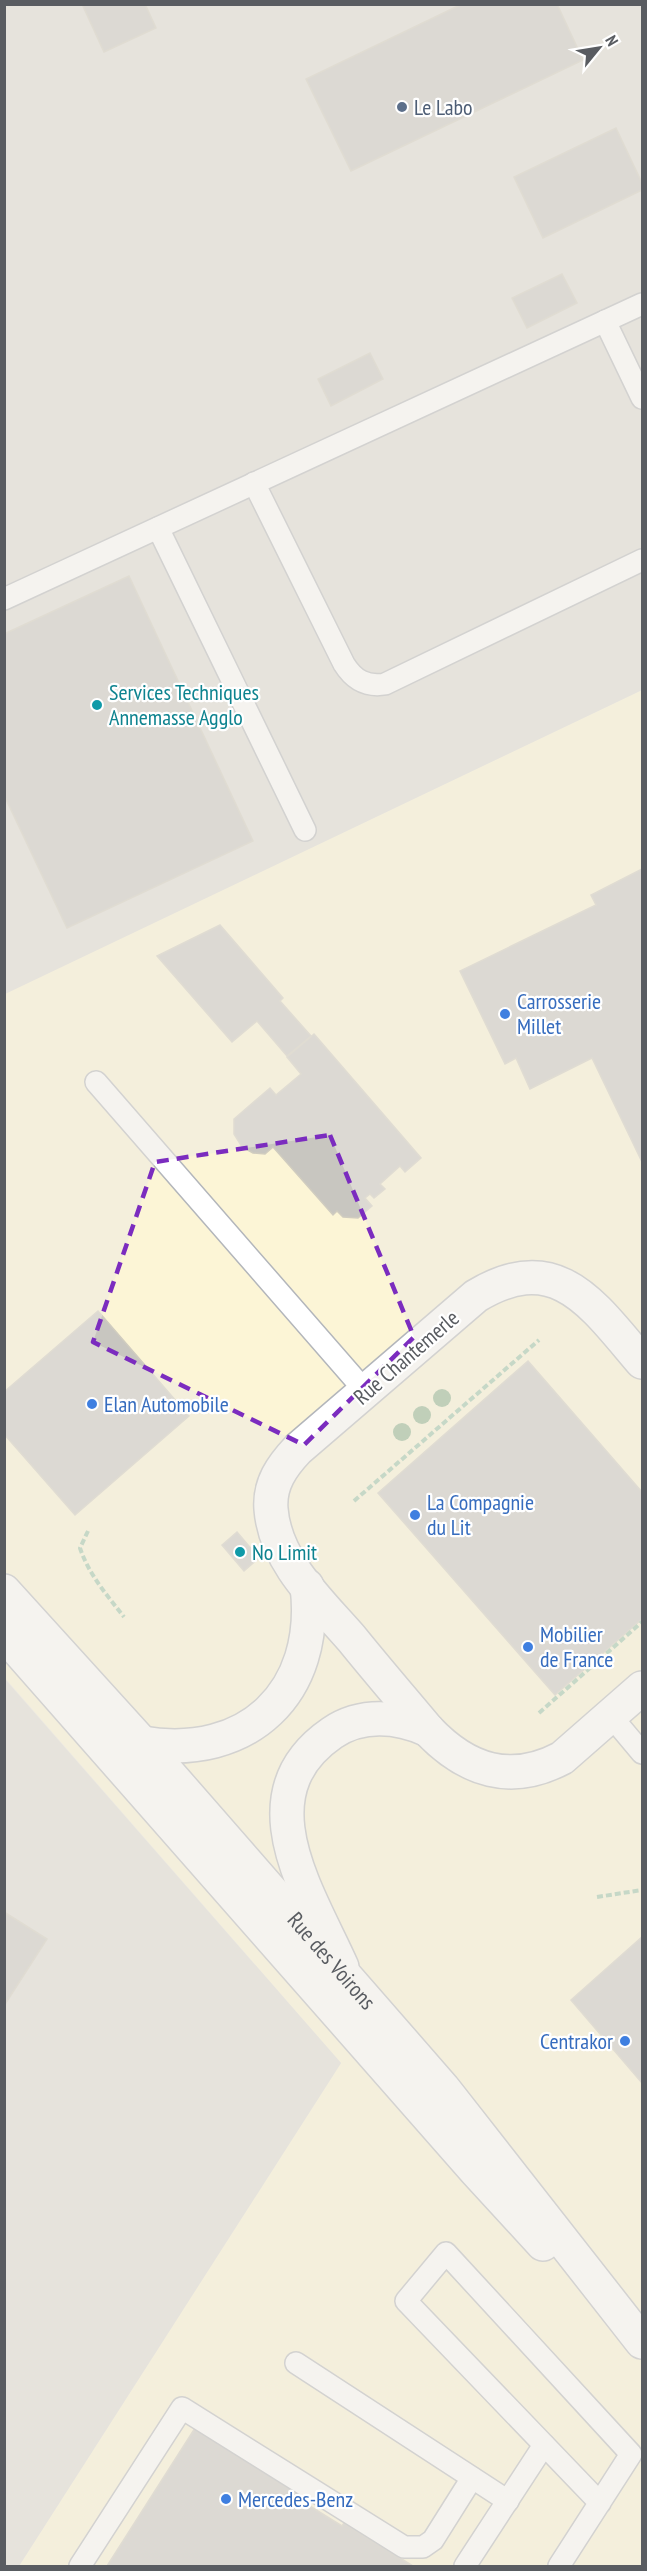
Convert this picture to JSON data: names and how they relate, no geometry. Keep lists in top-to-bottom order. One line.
{"streets":{"street":["Rue Chantemerle","Rue des Voirons"]},"crossings":[["Rue Chantemerle","Rue des Voirons"]],"places":["Le Labo","Services Techniques Annemasse Agglo","Carrosserie Millet","Elan Automobile","La Compagnie du Lit","No Limit","Mobilier de France","Centrakor","Mercedes-Benz"],"north":"top right"}
